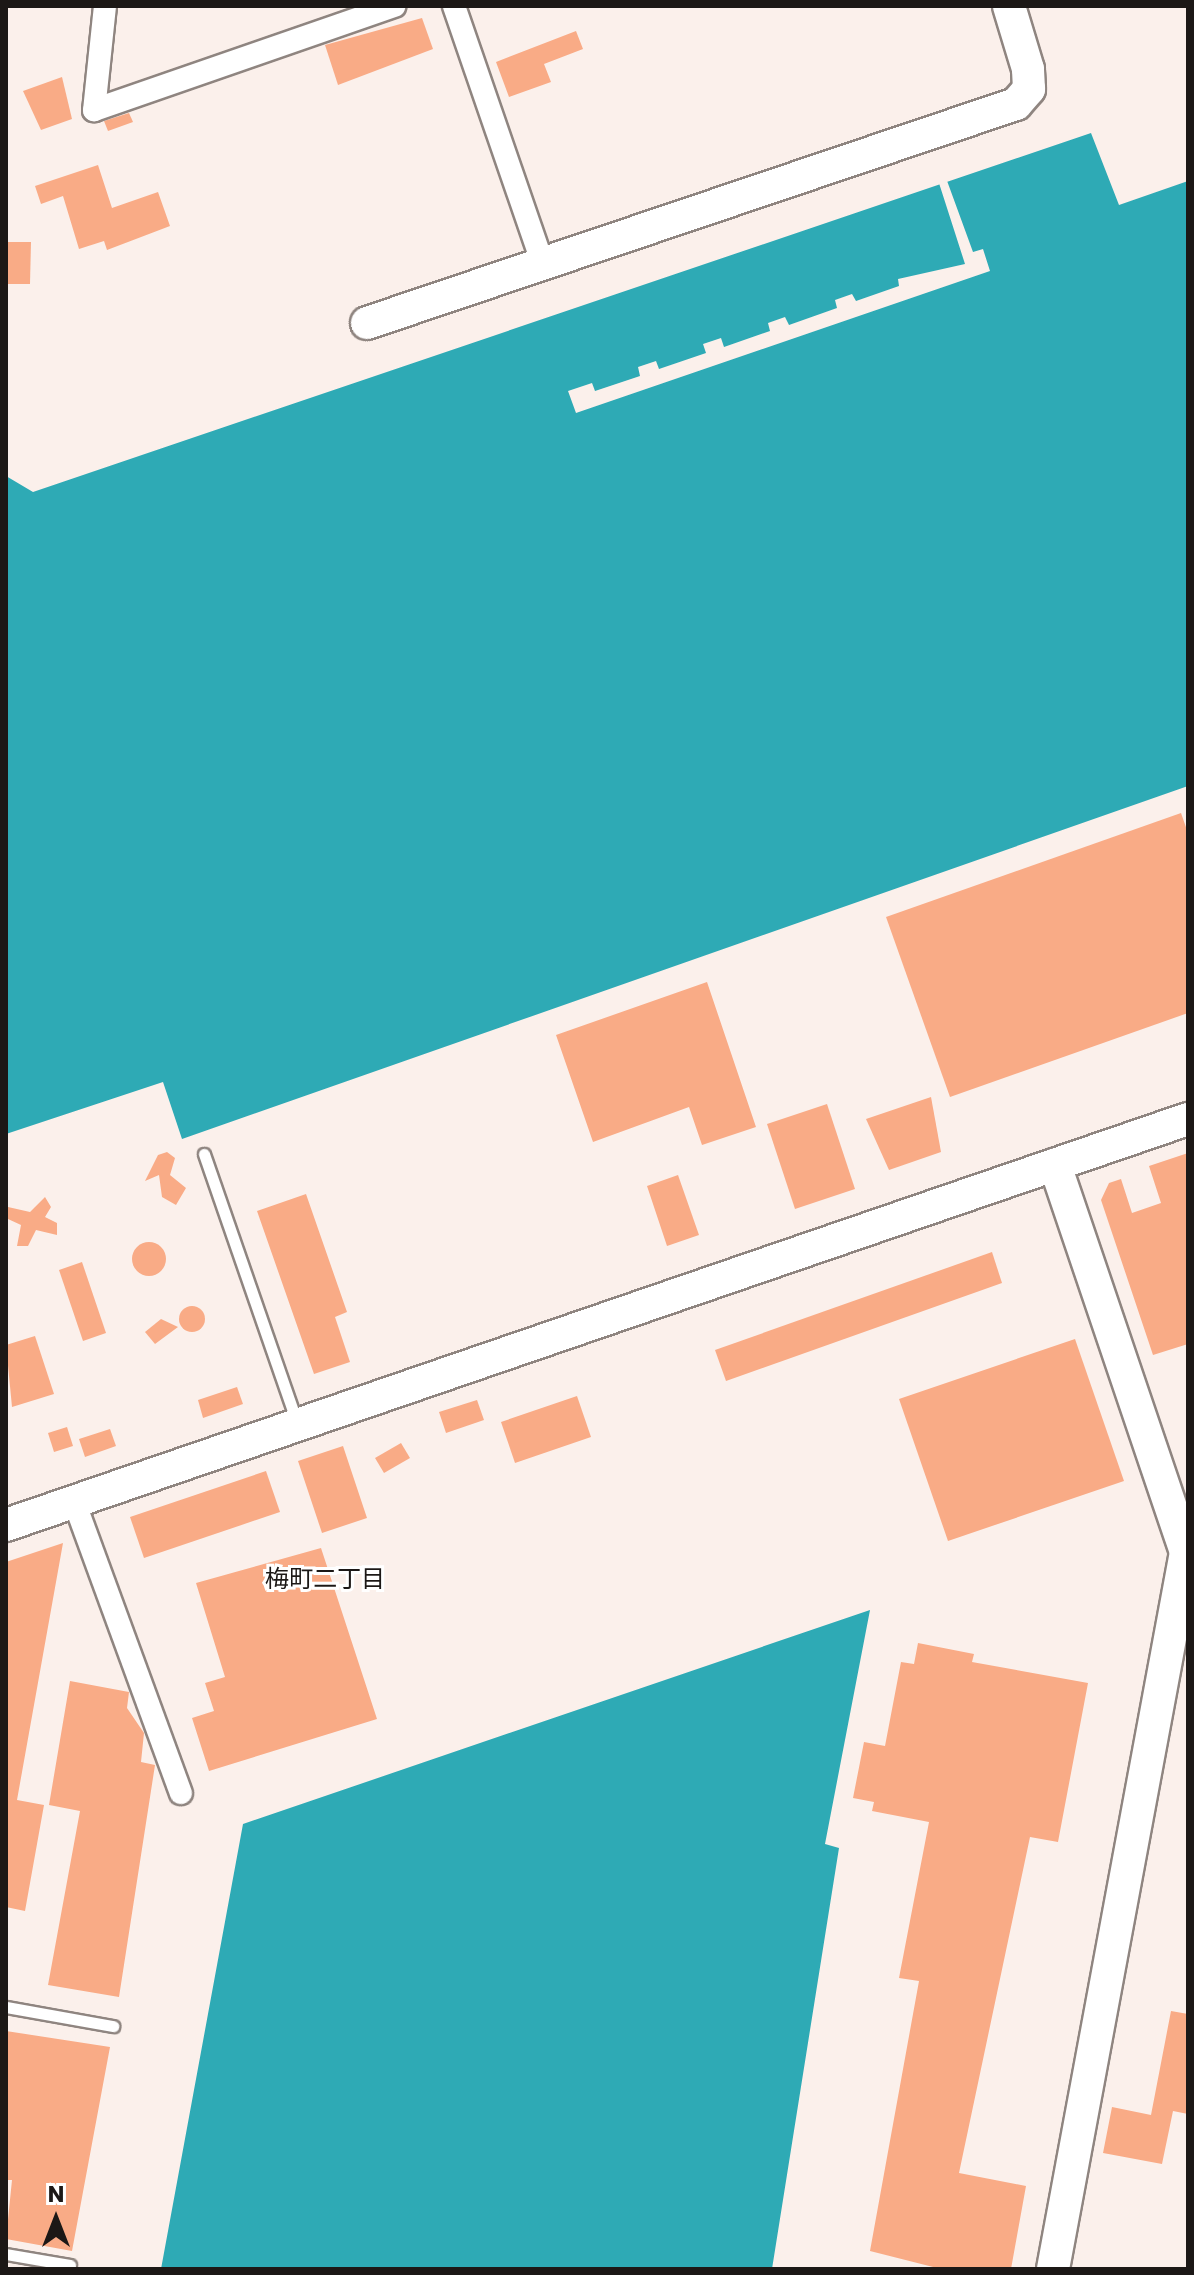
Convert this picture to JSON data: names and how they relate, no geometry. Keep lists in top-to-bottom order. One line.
{"districts":["梅町二丁目"],"north":"top"}
